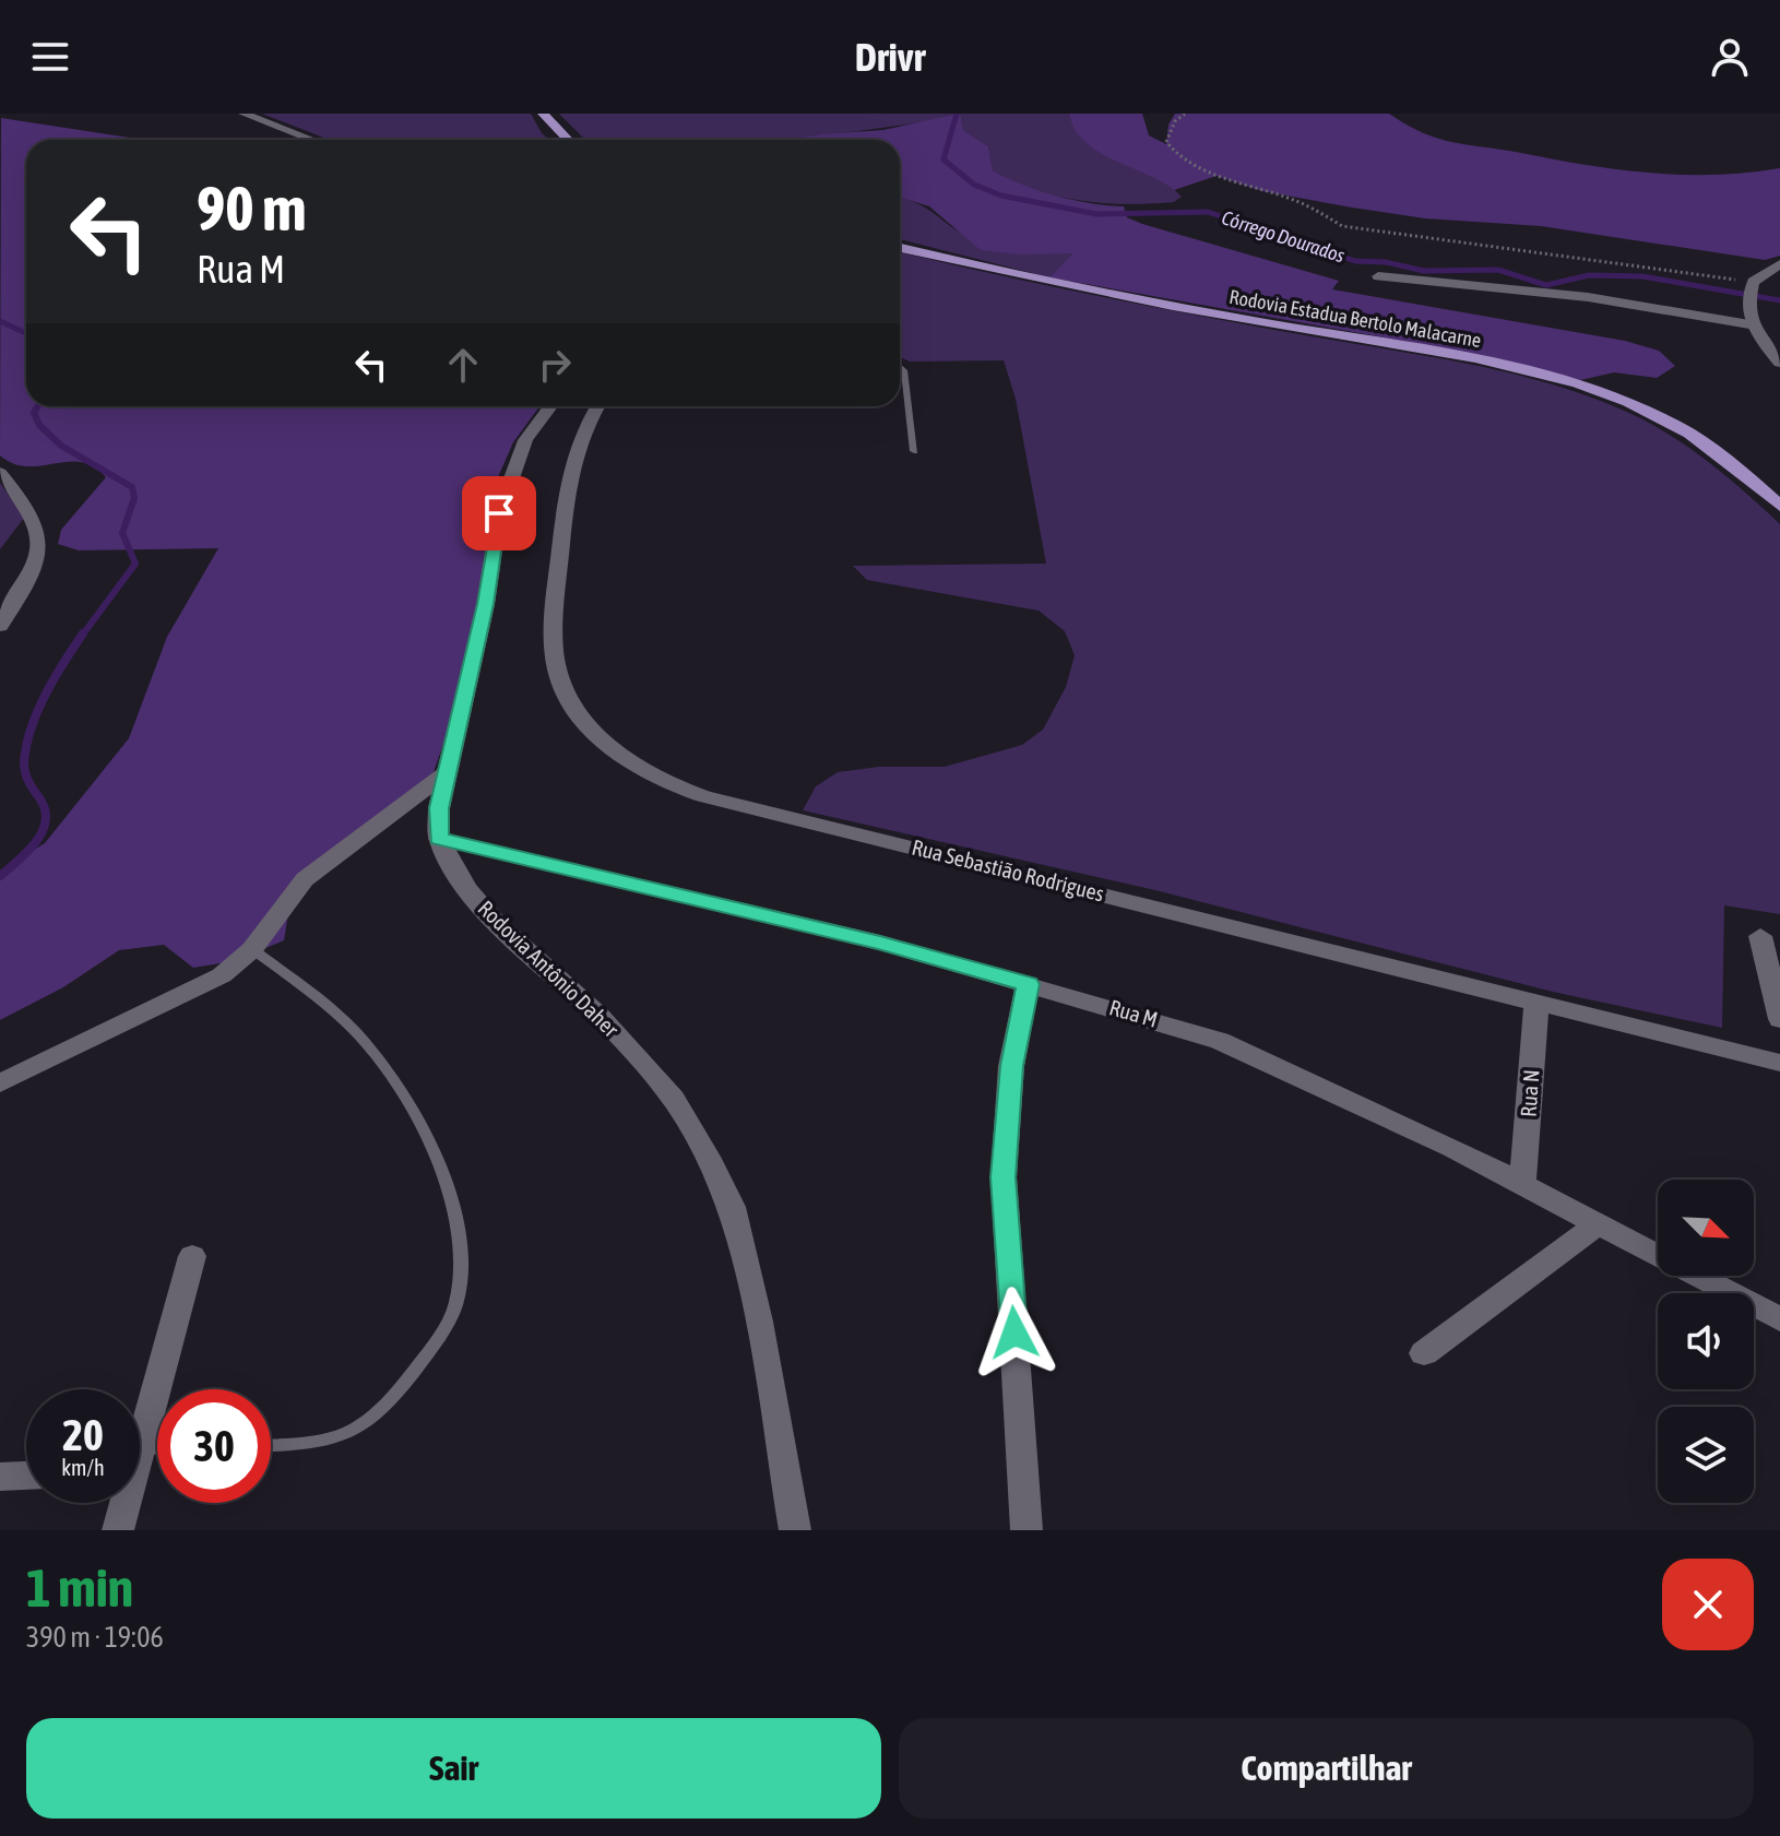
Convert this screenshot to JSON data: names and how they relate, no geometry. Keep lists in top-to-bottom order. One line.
{"streets":{"main road":["Rodovia Estadua Bertolo Malacarne"],"street":["Rua Sebastião Rodrigues","Rodovia Antônio Daher","Rua M","Rua N"]},"crossings":[["Rua Sebastião Rodrigues","Rua N"],["Rodovia Antônio Daher","Rua M"],["Rua M","Rua N"]],"water":["Córrego Dourados"],"north":"bottom right","page":{"header":"Drivr","turn":["90 m","Rua M"],"speed":"20 km/h","limit":"30","heading":["1 min","390 m · 19:06"],"buttons":["Sair","Compartilhar"]}}
